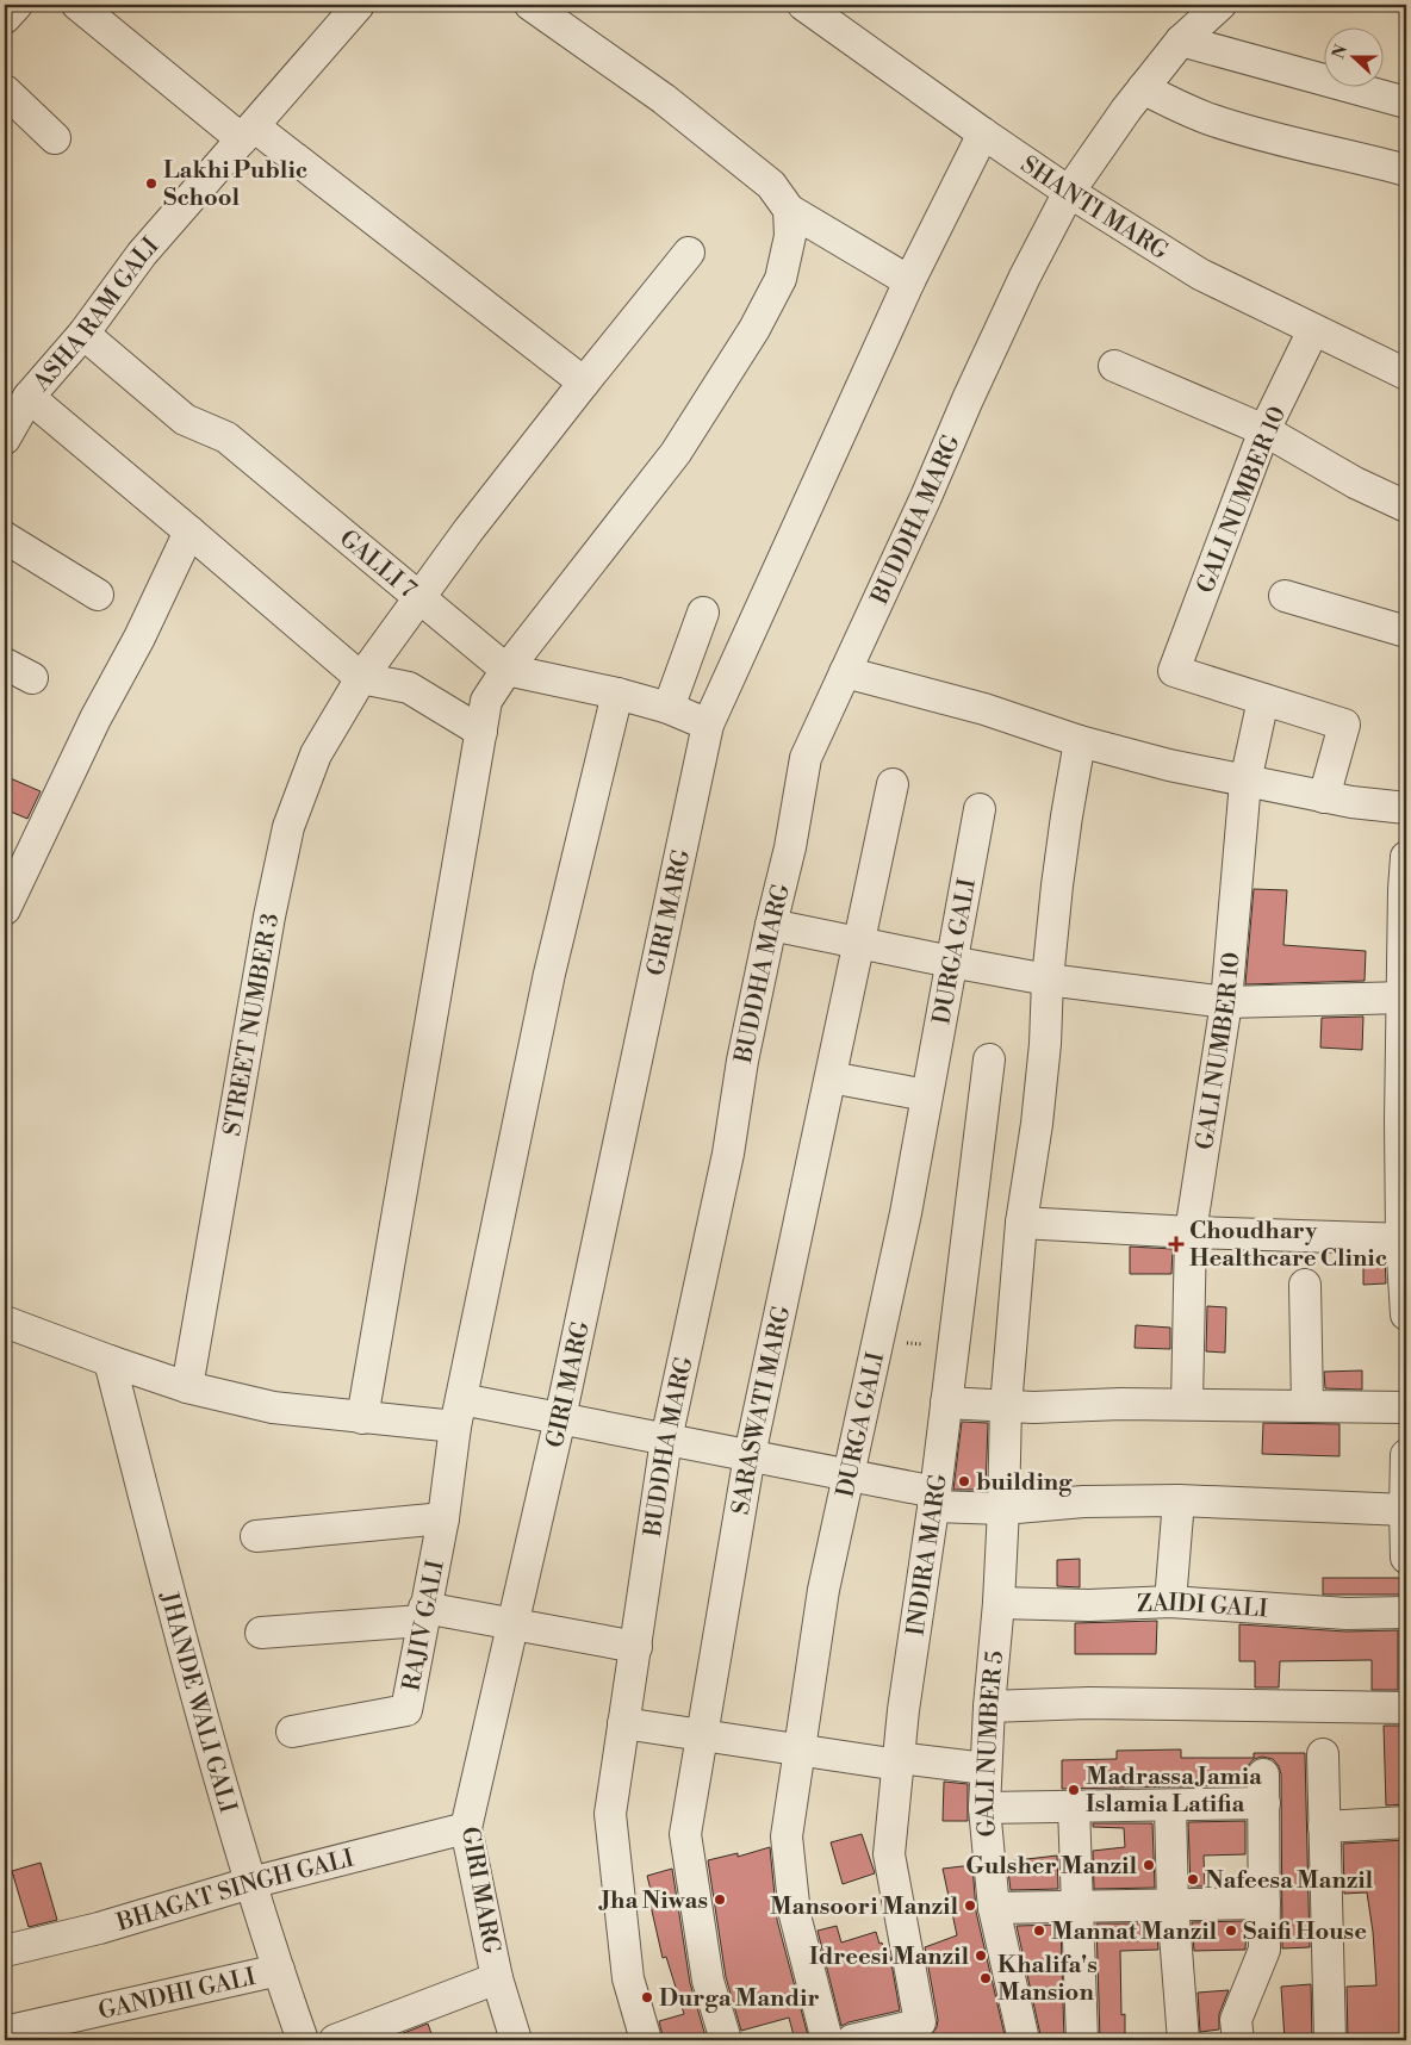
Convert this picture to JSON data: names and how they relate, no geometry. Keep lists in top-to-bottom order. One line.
{"streets":{"street":["SHANTI MARG","ASHA RAM GALI","GALI NUMBER 10","BUDDHA MARG","GALLI 7","GIRI MARG","DURGA GALI","STREET NUMBER 3","SARASWATI MARG","INDIRA MARG","ZAIDI GALI","RAJIV GALI","JHANDE WALI GALI","GALI NUMBER 5","BHAGAT SINGH GALI","GANDHI GALI"]},"crossings":[["SHANTI MARG","GALI NUMBER 10"],["SHANTI MARG","BUDDHA MARG"],["SHANTI MARG","GIRI MARG"],["ASHA RAM GALI","GALLI 7"],["GALLI 7","GIRI MARG"],["GALLI 7","STREET NUMBER 3"],["GALLI 7","RAJIV GALI"],["GIRI MARG","BHAGAT SINGH GALI"],["ZAIDI GALI","GALI NUMBER 5"],["JHANDE WALI GALI","BHAGAT SINGH GALI"],["JHANDE WALI GALI","GANDHI GALI"]],"places":{"other":["Lakhi Public School","building","Madrassa Jamia Islamia Latifia","Gulsher Manzil","Nafeesa Manzil","Jha Niwas","Mansoori Manzil","Mannat Manzil","Saifi House","Idreesi Manzil","Khalifa's Mansion","Durga Mandir"],"health":["Choudhary Healthcare Clinic"]},"north":"left"}
